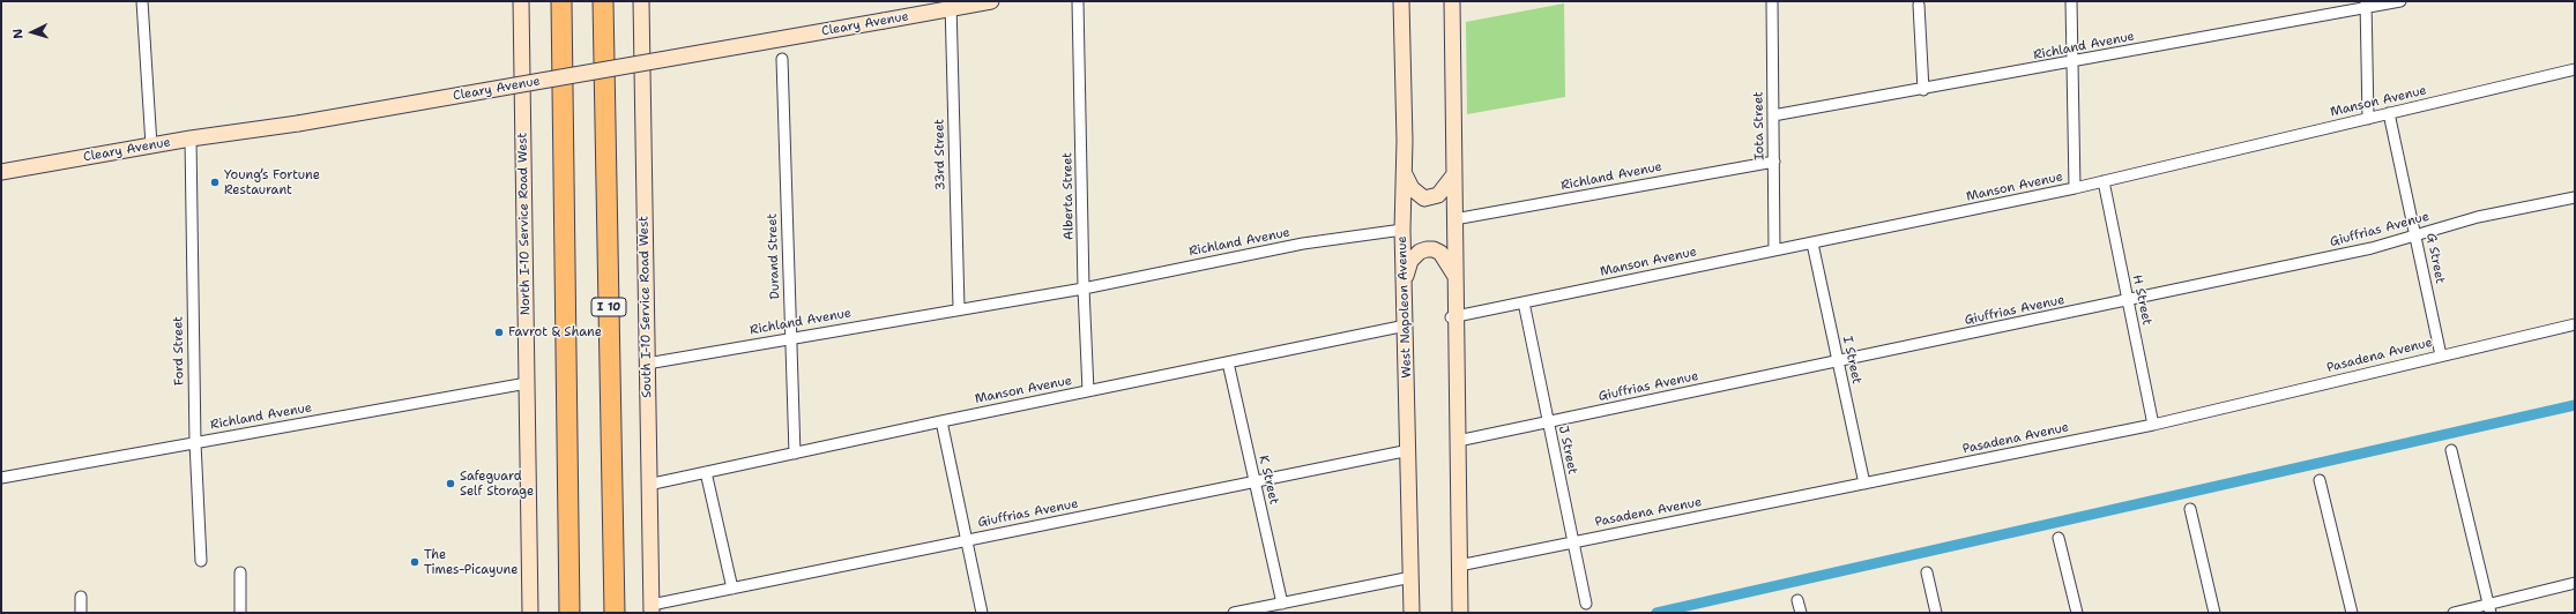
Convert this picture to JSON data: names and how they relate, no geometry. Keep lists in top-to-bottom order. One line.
{"streets":{"highway":["I 10"],"street":["Cleary Avenue","Richland Avenue","Manson Avenue","Iota Street","33rd Street","Alberta Street","North I-10 Service Road West","Giuffrias Avenue","Durand Street","G Street","H Street","South I-10 Service Road West","West Napoleon Avenue","Ford Street","Pasadena Avenue","I Street","J Street","K Street"]},"crossings":[["Cleary Avenue","33rd Street"],["Cleary Avenue","Ford Street"],["Richland Avenue","Iota Street"],["Richland Avenue","33rd Street"],["Richland Avenue","Alberta Street"],["Richland Avenue","North I-10 Service Road West"],["Richland Avenue","Durand Street"],["Richland Avenue","South I-10 Service Road West"],["Richland Avenue","West Napoleon Avenue"],["Richland Avenue","Ford Street"],["Manson Avenue","Iota Street"],["Manson Avenue","Alberta Street"],["Manson Avenue","Durand Street"],["Manson Avenue","G Street"],["Manson Avenue","H Street"],["Manson Avenue","South I-10 Service Road West"],["Manson Avenue","West Napoleon Avenue"],["Manson Avenue","I Street"],["Manson Avenue","J Street"],["Manson Avenue","K Street"],["Giuffrias Avenue","G Street"],["Giuffrias Avenue","H Street"],["Giuffrias Avenue","South I-10 Service Road West"],["Giuffrias Avenue","West Napoleon Avenue"],["Giuffrias Avenue","I Street"],["Giuffrias Avenue","J Street"],["Giuffrias Avenue","K Street"],["G Street","Pasadena Avenue"],["H Street","Pasadena Avenue"],["Pasadena Avenue","I Street"],["Pasadena Avenue","J Street"]],"places":["Young’s Fortune Restaurant","Favrot & Shane","Safeguard Self Storage","The Times-Picayune"],"north":"left"}
